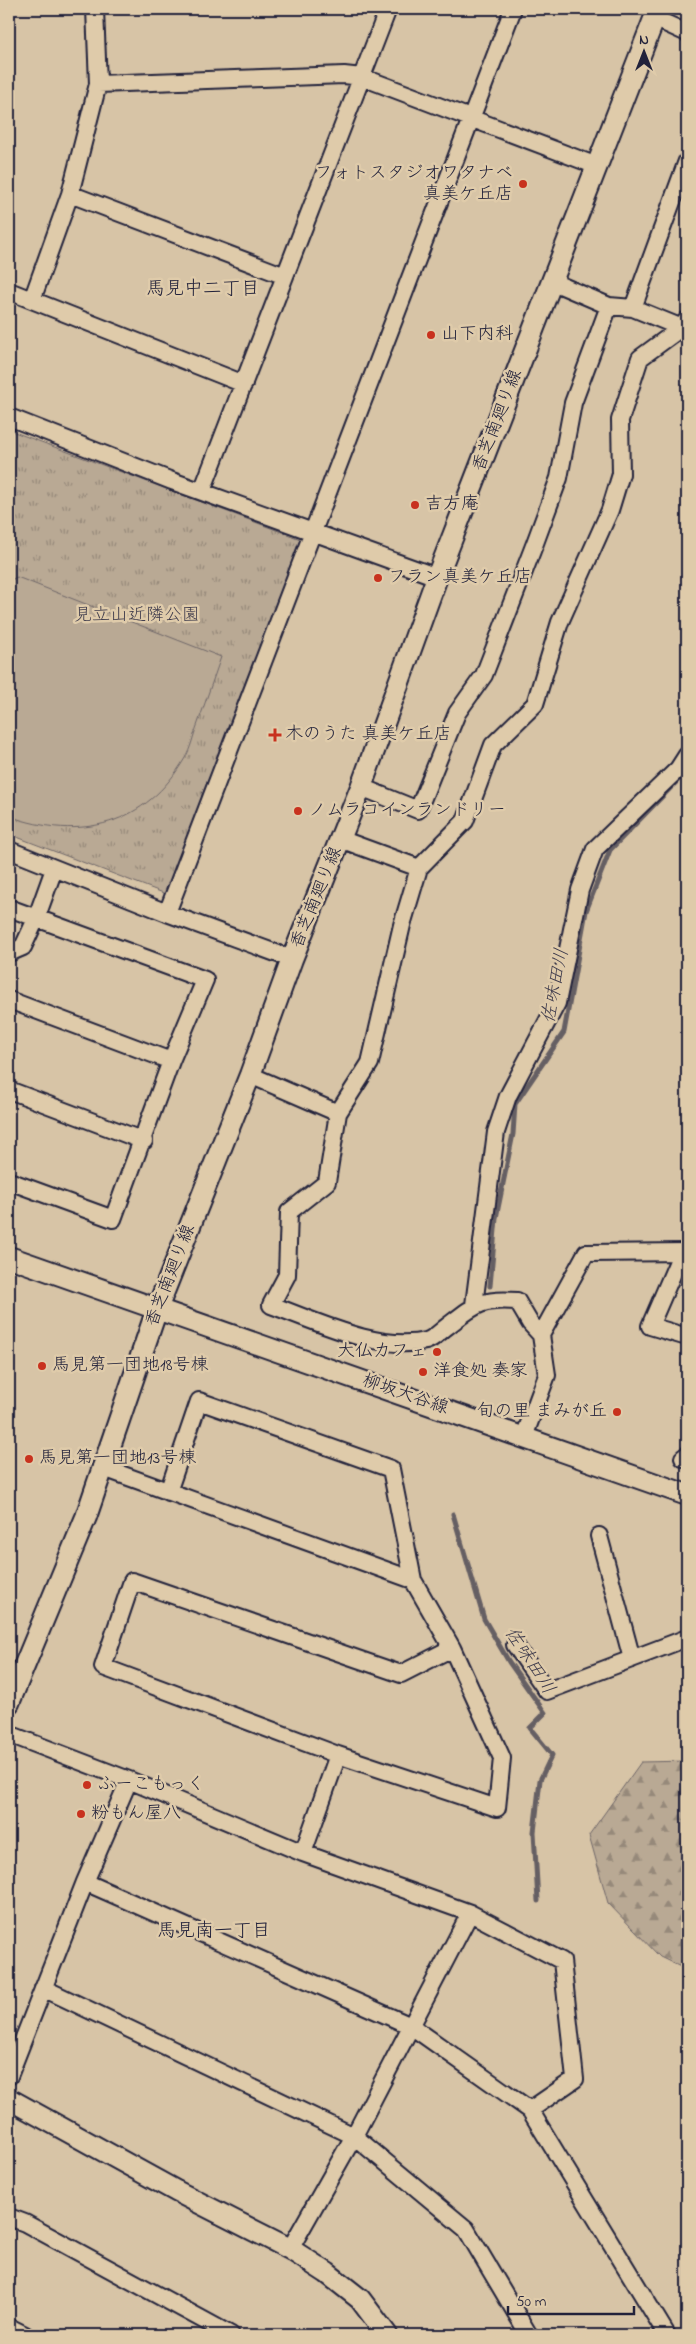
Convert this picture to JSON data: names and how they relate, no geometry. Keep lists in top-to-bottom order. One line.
{"streets":{"street":["香芝南廻り線","柳坂大谷線"]},"crossings":[["香芝南廻り線","柳坂大谷線"]],"districts":["馬見中二丁目","馬見南一丁目"],"water":["佐味田川"],"parks":["見立山近隣公園"],"places":{"other":["フォトスタジオワタナベ 真美ケ丘店","山下内科","吉方庵","フラン真美ケ丘店","ノムラコインランドリー","大仏カフェ","馬見第一団地18号棟","洋食処 奏家","旬の里 まみが丘","馬見第一団地13号棟","ふーこもっく","粉もん屋八"],"health":["木のうた 真美ケ丘店"]},"scale_bar":"50 m","north":"top"}
